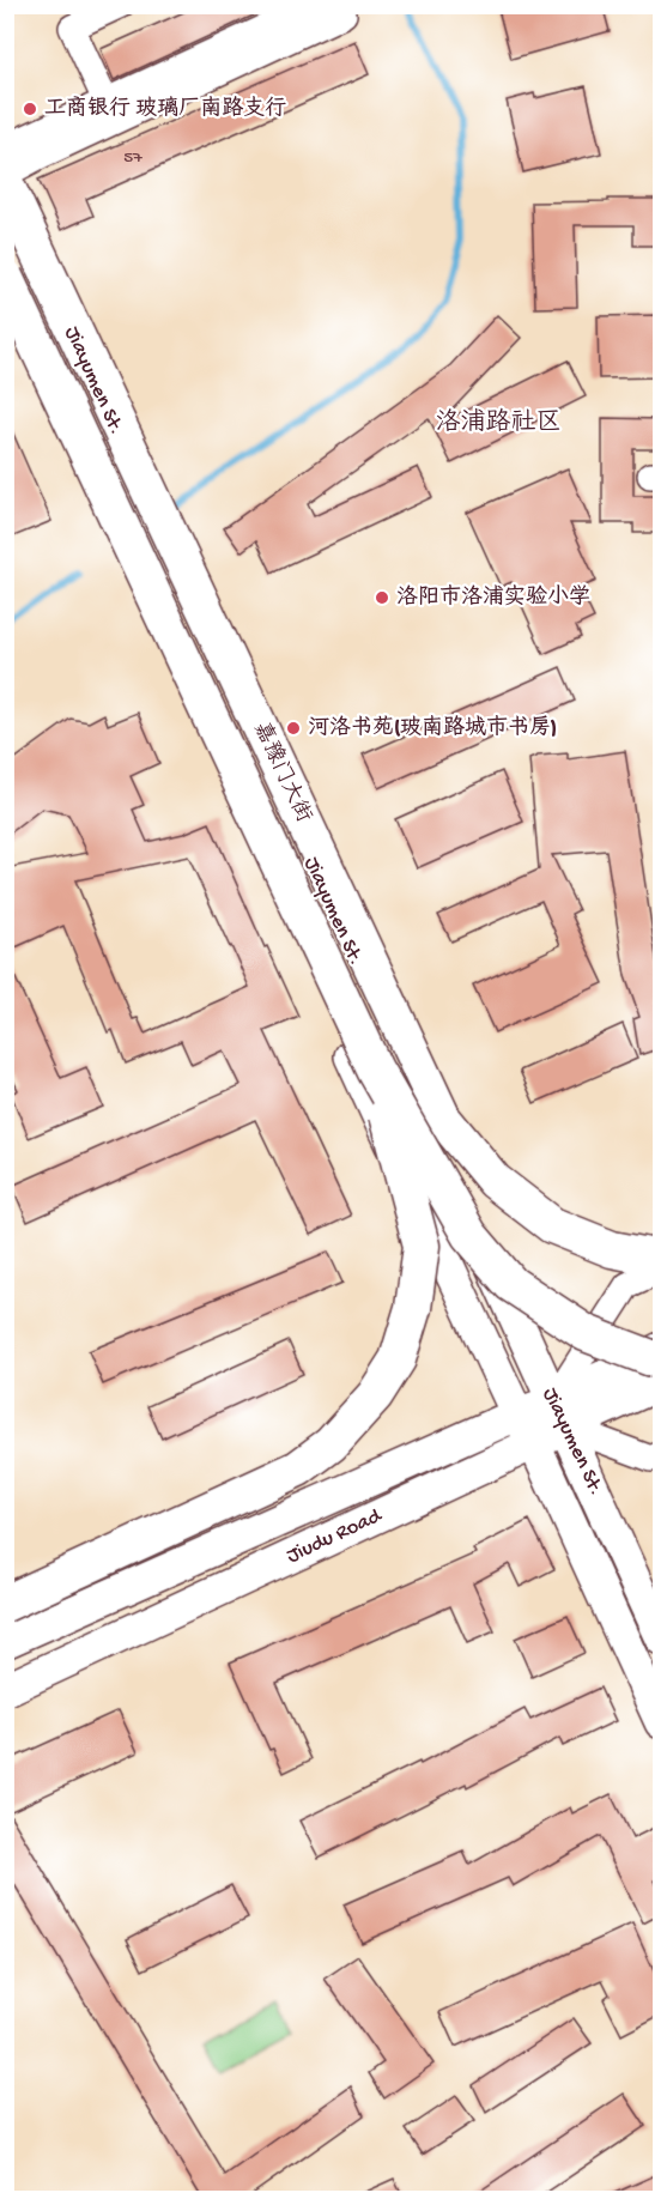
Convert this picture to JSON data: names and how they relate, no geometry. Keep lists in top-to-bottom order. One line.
{"streets":{"highway":["嘉豫门大街"],"main road":["Jiayumen St.","Jiudu Road"]},"crossings":[["Jiayumen St.","嘉豫门大街"],["Jiayumen St.","Jiudu Road"]],"districts":["洛浦路社区"],"places":["工商银行 玻璃厂南路支行","洛阳市洛浦实验小学","河洛书苑(玻南路城市书房)"],"house_numbers":["57"]}
